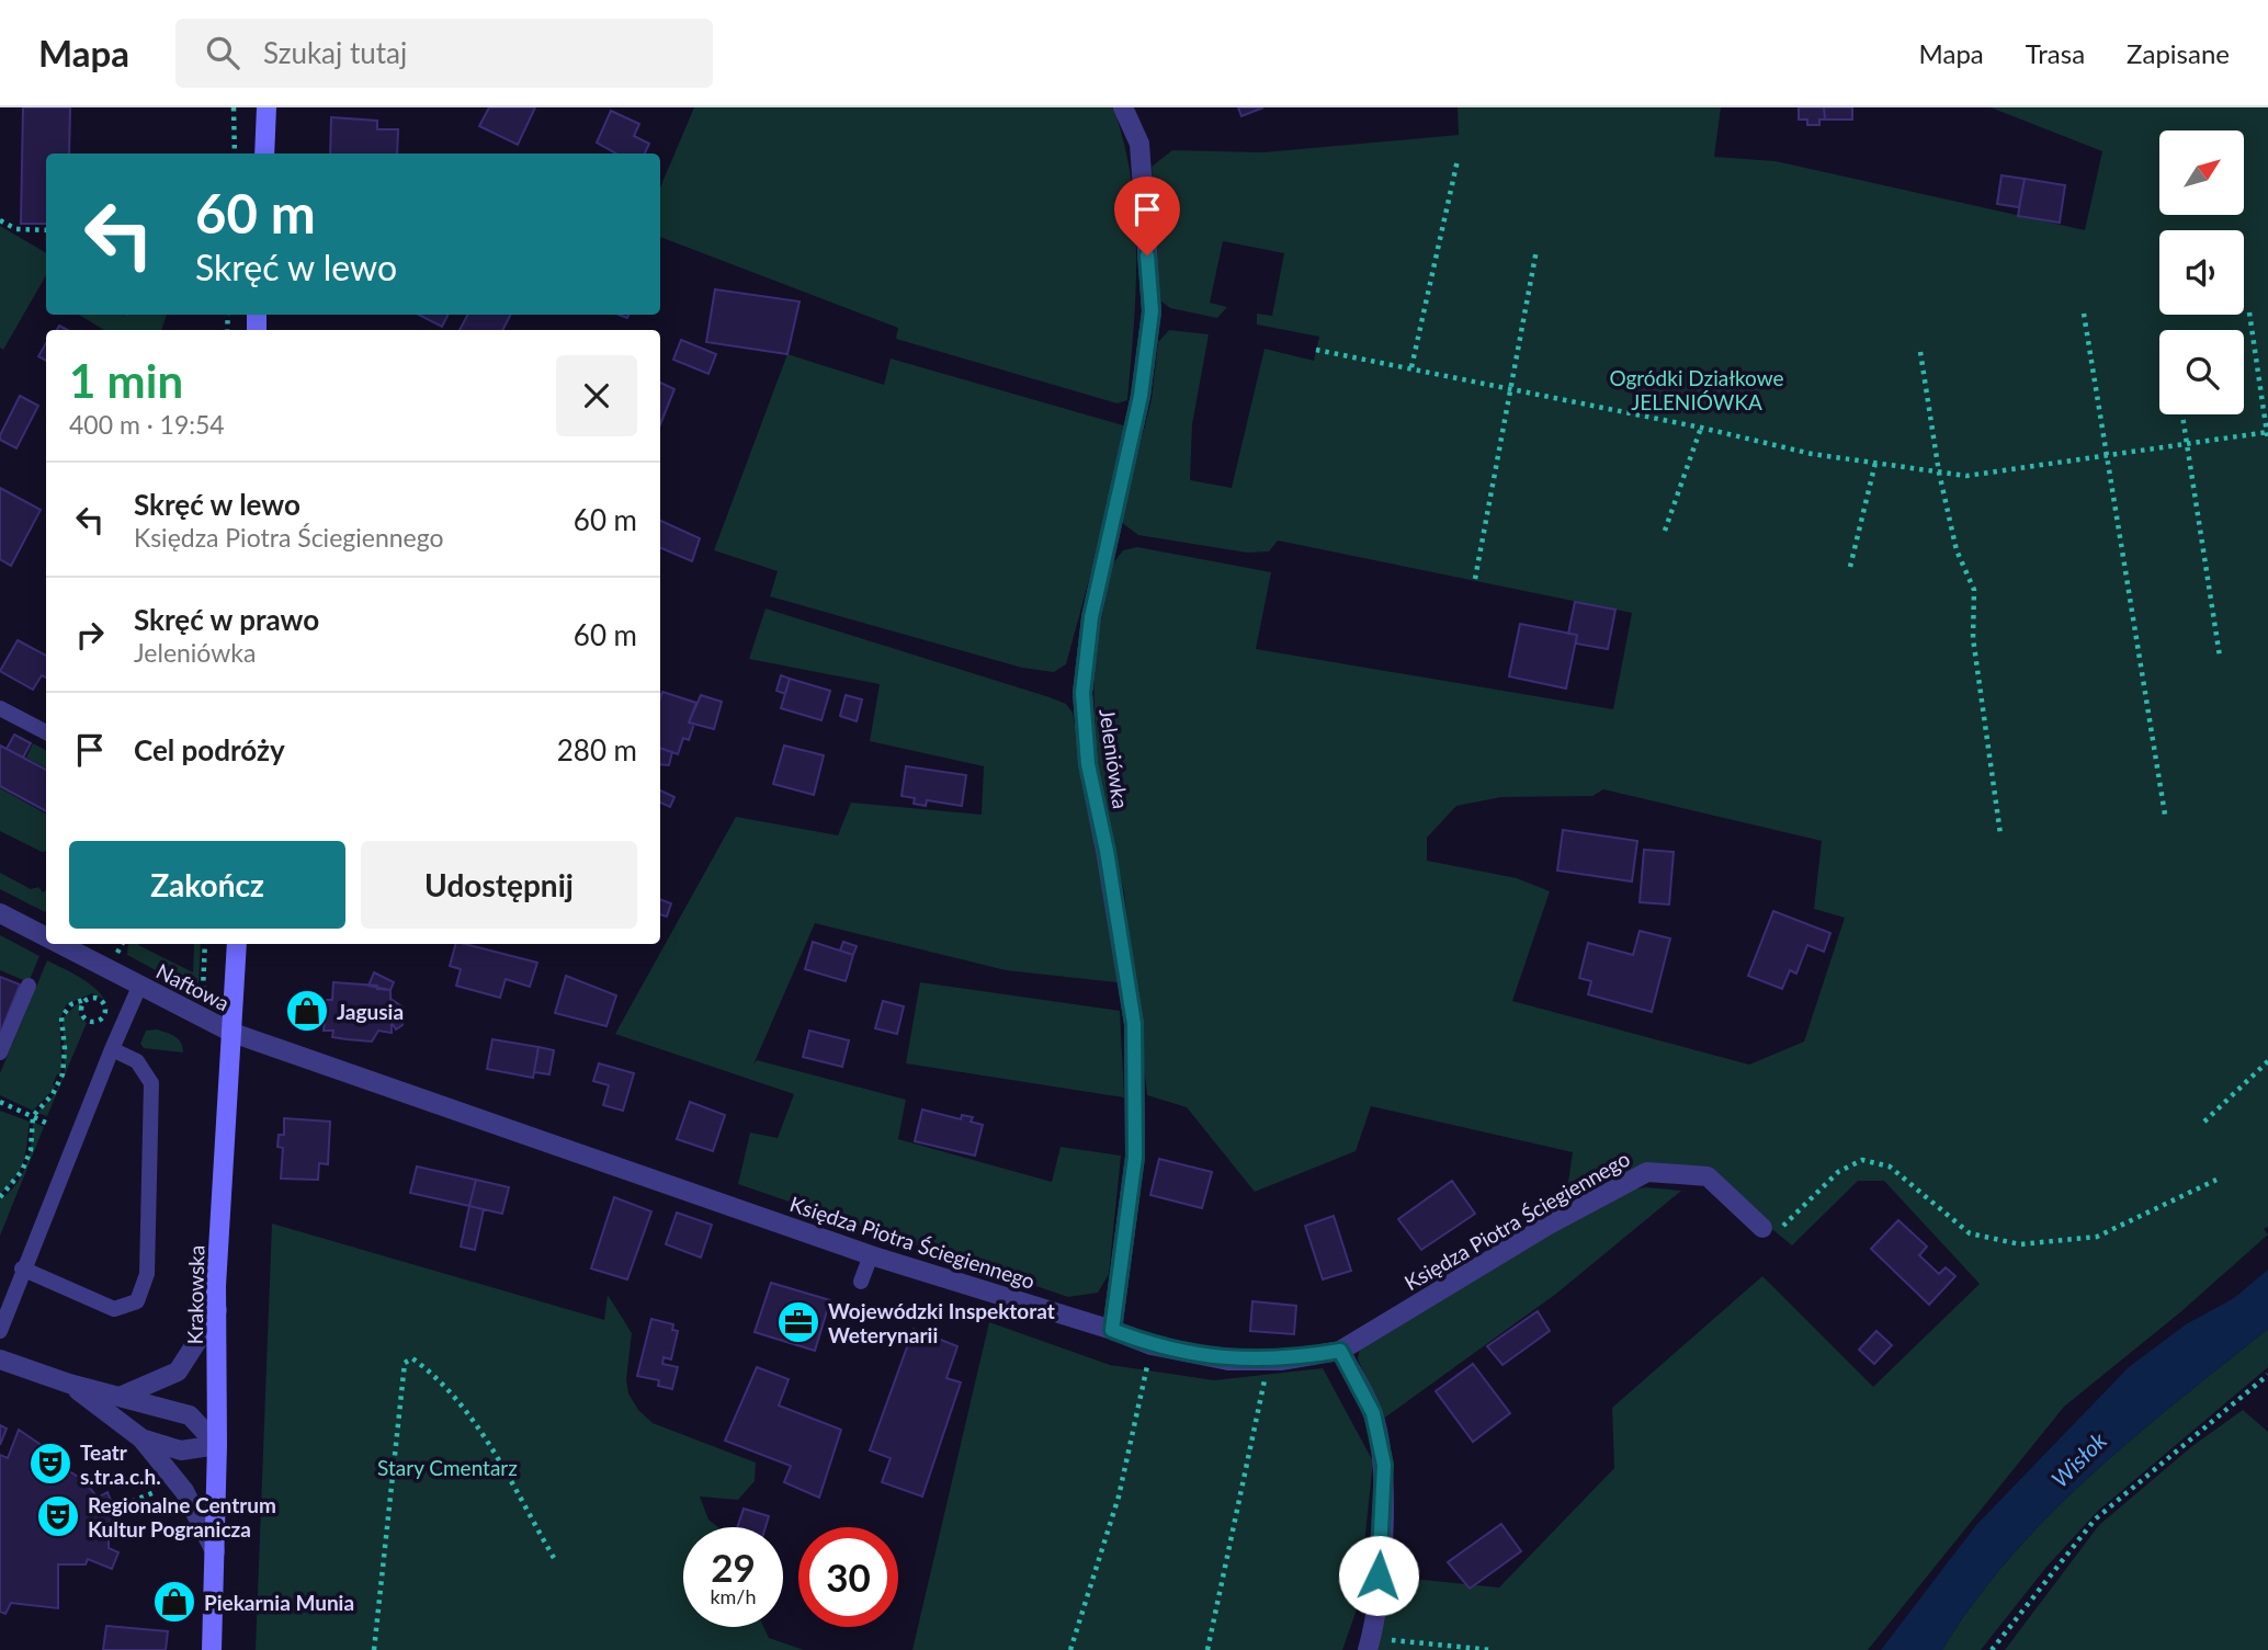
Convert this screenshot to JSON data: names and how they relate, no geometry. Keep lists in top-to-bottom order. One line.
{"streets":{"main road":["Krakowska"],"street":["Jeleniówka","Naftowa","Księdza Piotra Ściegiennego"]},"crossings":[["Jeleniówka","Księdza Piotra Ściegiennego"],["Naftowa","Księdza Piotra Ściegiennego"],["Naftowa","Krakowska"],["Księdza Piotra Ściegiennego","Krakowska"]],"water":["Wisłok"],"parks":["Ogródki Działkowe JELENIÓWKA","Stary Cmentarz"],"places":{"shop":["Jagusia","Piekarnia Munia"],"office":["Wojewódzki Inspektorat Weterynarii"],"theatre":["Teatr s.tr.a.c.h.","Regionalne Centrum Kultur Pogranicza"]},"north":"top right","page":{"header":"Mapa","search":"Szukaj tutaj","nav":["Mapa","Trasa","Zapisane"],"turn":["60 m","Skręć w lewo"],"heading":["1 min","400 m · 19:54"],"list":[{"name":"Skręć w lewo","note":"Księdza Piotra Ściegiennego","value":"60 m"},{"name":"Skręć w prawo","note":"Jeleniówka","value":"60 m"},{"name":"Cel podróży","value":"280 m"}],"buttons":["Zakończ","Udostępnij"],"speed":"29 km/h","limit":"30"}}
